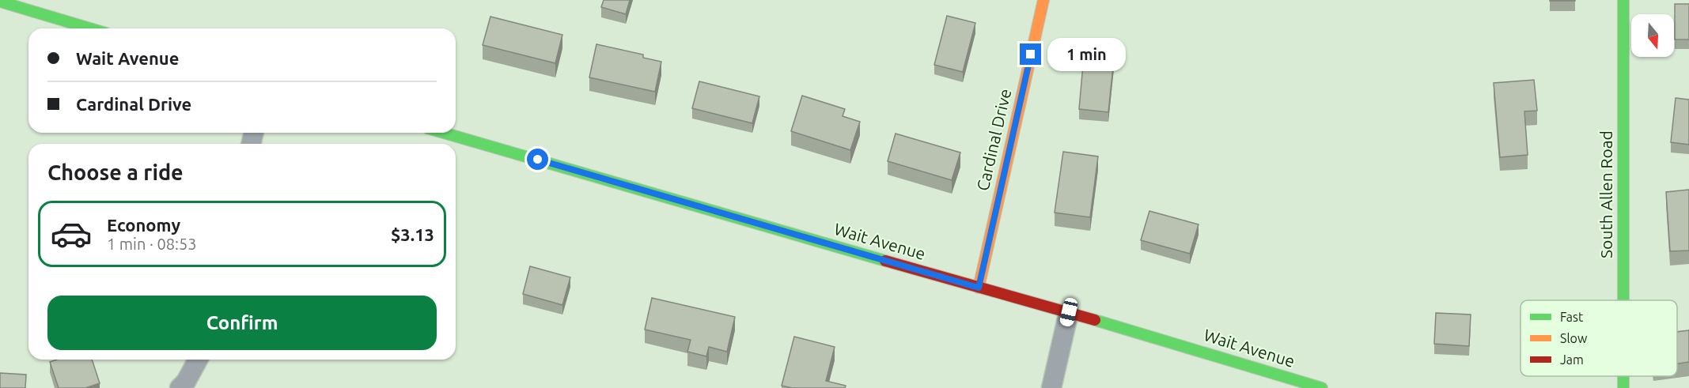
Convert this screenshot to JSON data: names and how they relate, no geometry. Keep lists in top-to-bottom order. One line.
{"streets":{"main road":["Cardinal Drive","South Allen Road","Wait Avenue"]},"crossings":[["Cardinal Drive","Wait Avenue"]],"legend":["Fast","Slow","Jam"],"north":"bottom","page":{"banner":["Wait Avenue","Cardinal Drive"],"bubble":"1 min","heading":"Choose a ride","list":[{"name":"Economy","note":"1 min · 08:53","value":"$3.13"}],"buttons":"Confirm"}}
